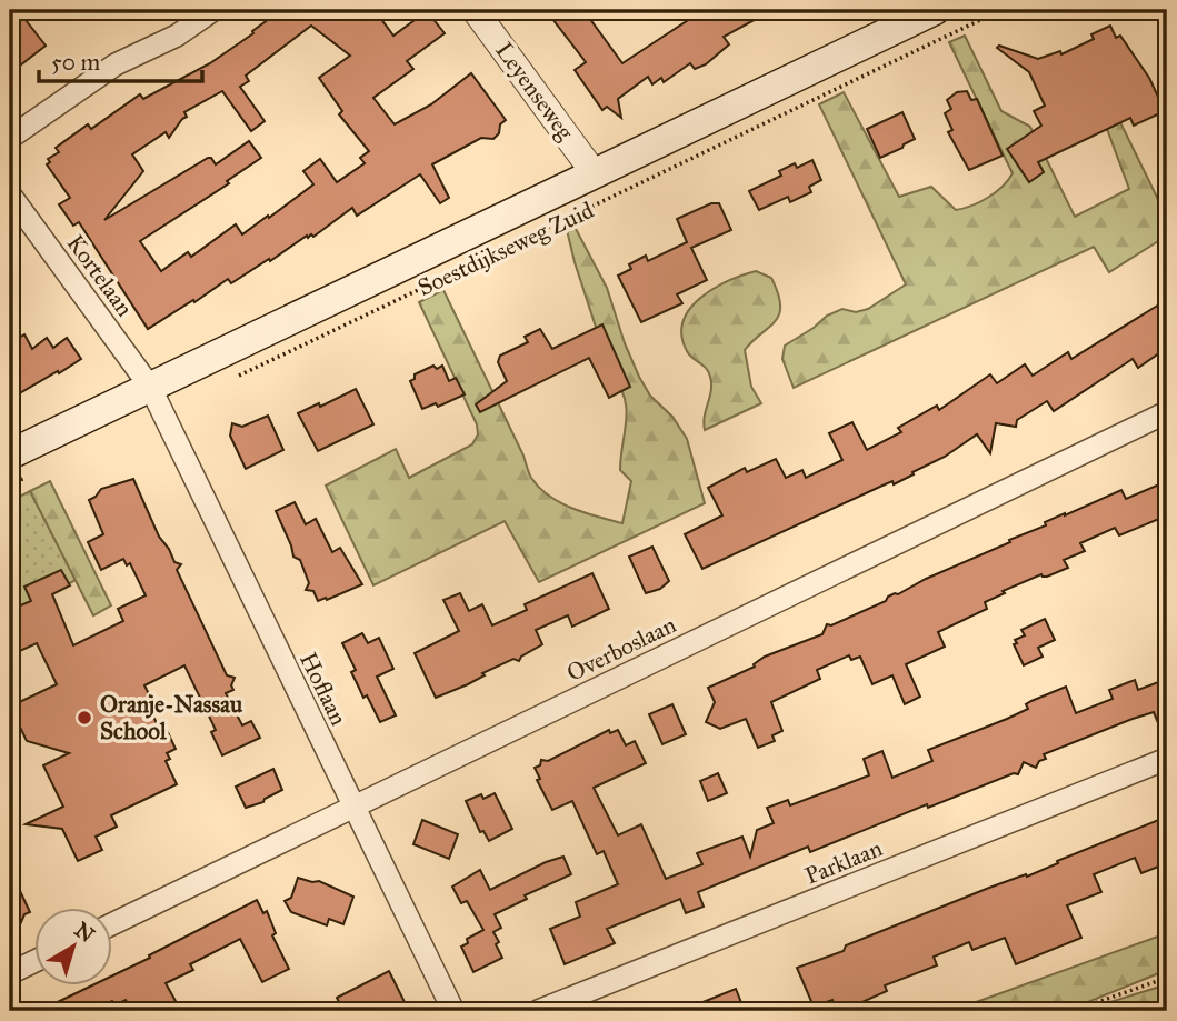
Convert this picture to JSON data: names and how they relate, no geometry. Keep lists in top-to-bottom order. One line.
{"streets":{"main road":["Soestdijkseweg Zuid"],"street":["Leyenseweg","Kortelaan","Overboslaan","Hoflaan","Parklaan"]},"crossings":[["Leyenseweg","Soestdijkseweg Zuid"],["Soestdijkseweg Zuid","Kortelaan"],["Soestdijkseweg Zuid","Hoflaan"],["Kortelaan","Hoflaan"],["Overboslaan","Hoflaan"]],"places":["Oranje-Nassau School"],"scale_bar":"50 m","north":"top right"}
